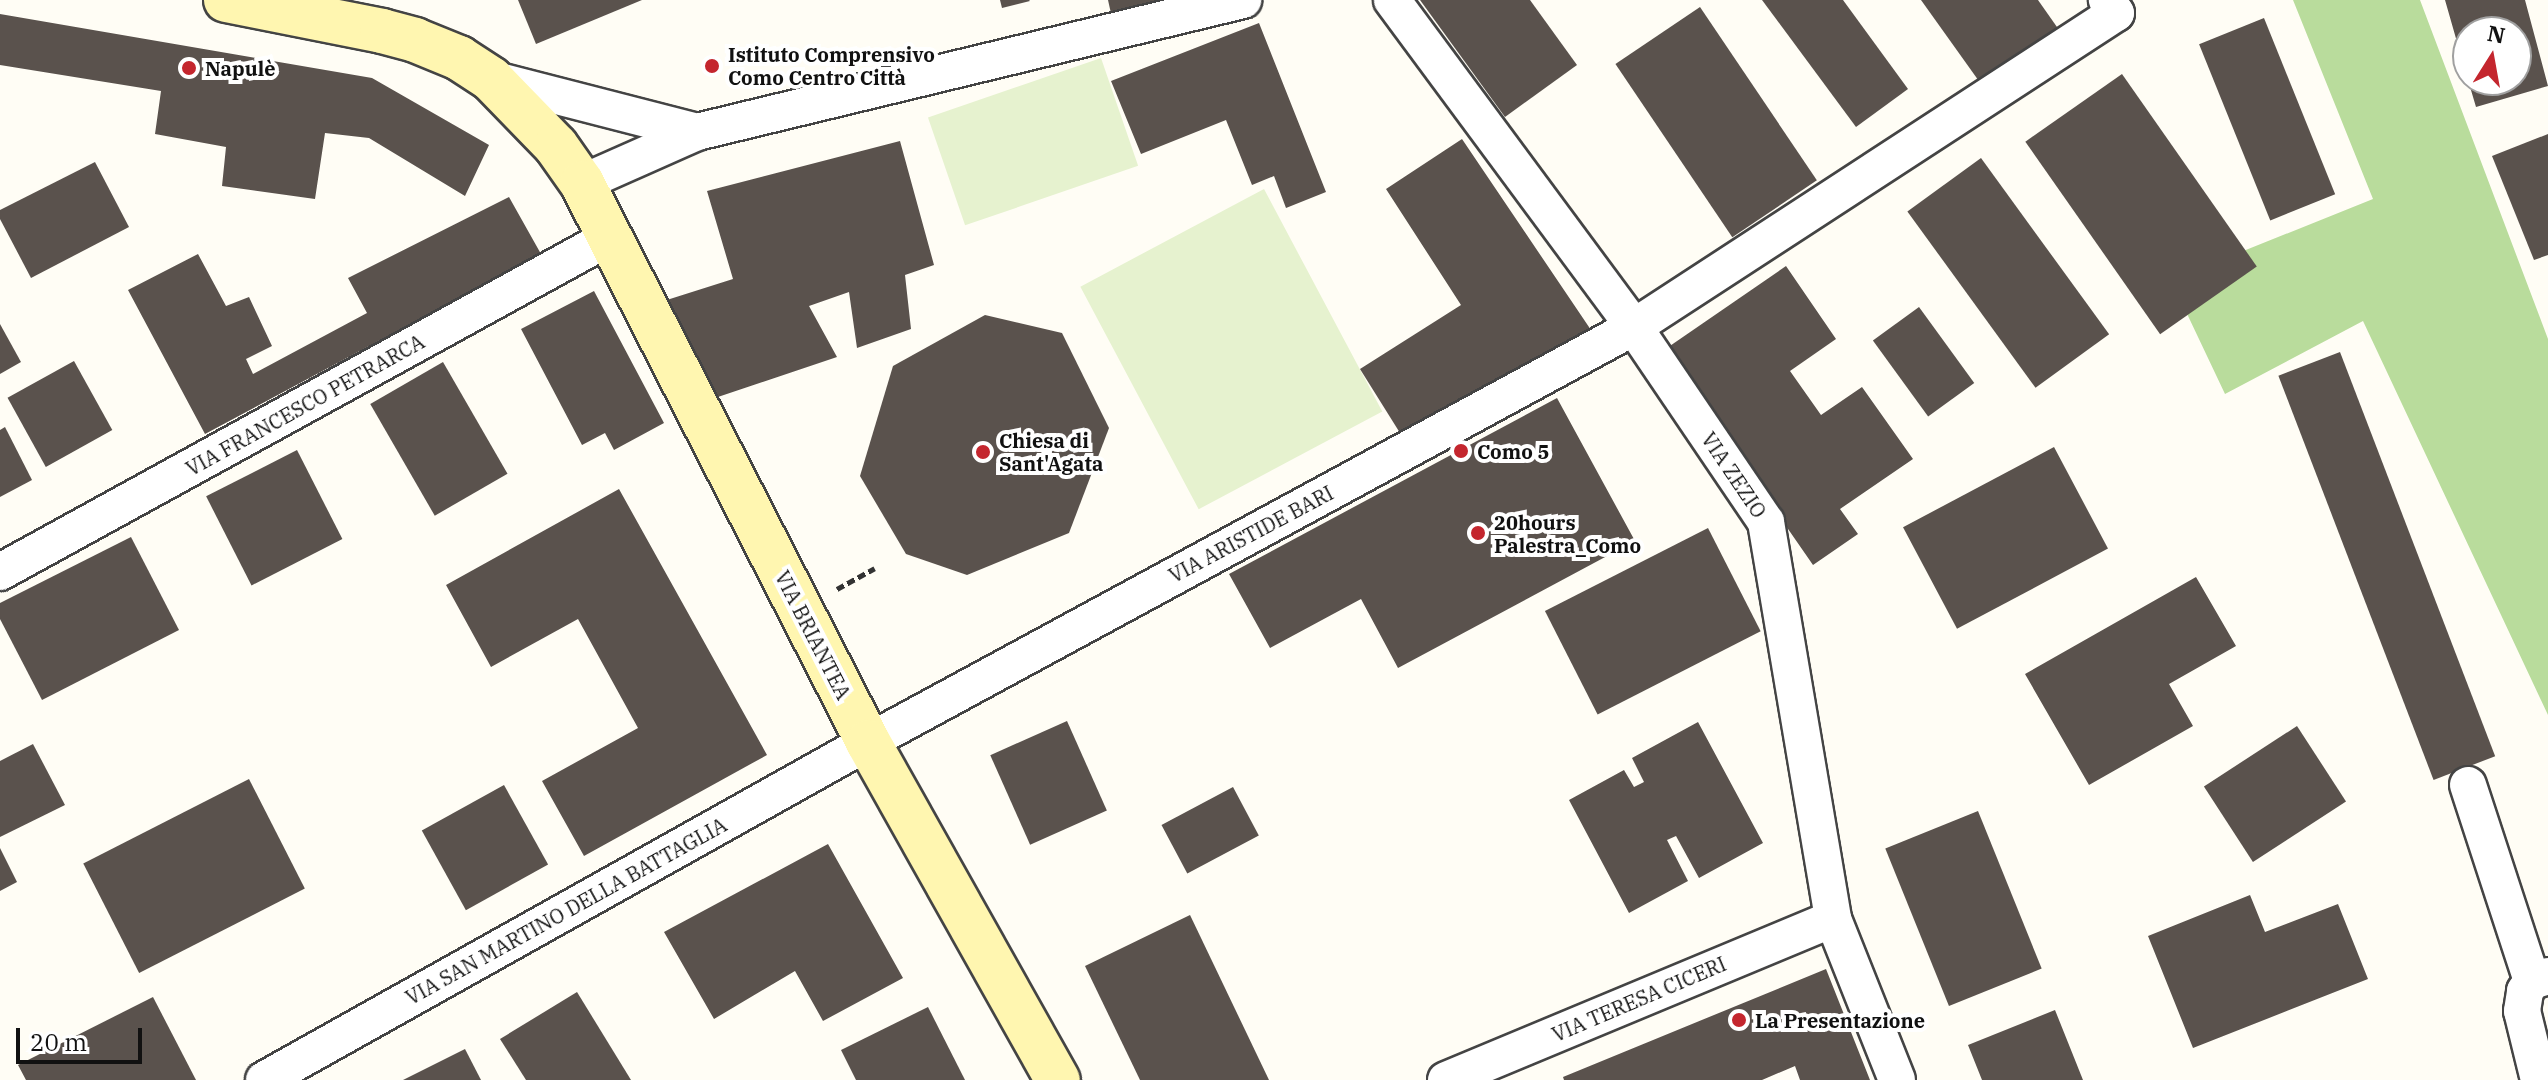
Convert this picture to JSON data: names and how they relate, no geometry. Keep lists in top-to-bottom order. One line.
{"streets":{"main road":["VIA BRIANTEA"],"street":["VIA FRANCESCO PETRARCA","VIA ZEZIO","VIA ARISTIDE BARI","VIA SAN MARTINO DELLA BATTAGLIA","VIA TERESA CICERI"]},"crossings":[["VIA FRANCESCO PETRARCA","VIA BRIANTEA"],["VIA ZEZIO","VIA ARISTIDE BARI"],["VIA ZEZIO","VIA TERESA CICERI"],["VIA ARISTIDE BARI","VIA BRIANTEA"],["VIA ARISTIDE BARI","VIA SAN MARTINO DELLA BATTAGLIA"],["VIA BRIANTEA","VIA SAN MARTINO DELLA BATTAGLIA"]],"places":["Istituto Comprensivo Como Centro Città","Napulè","Como 5","Chiesa di Sant'Agata","20hours Palestra_Como","La Presentazione"],"scale_bar":"20 m","north":"top"}
